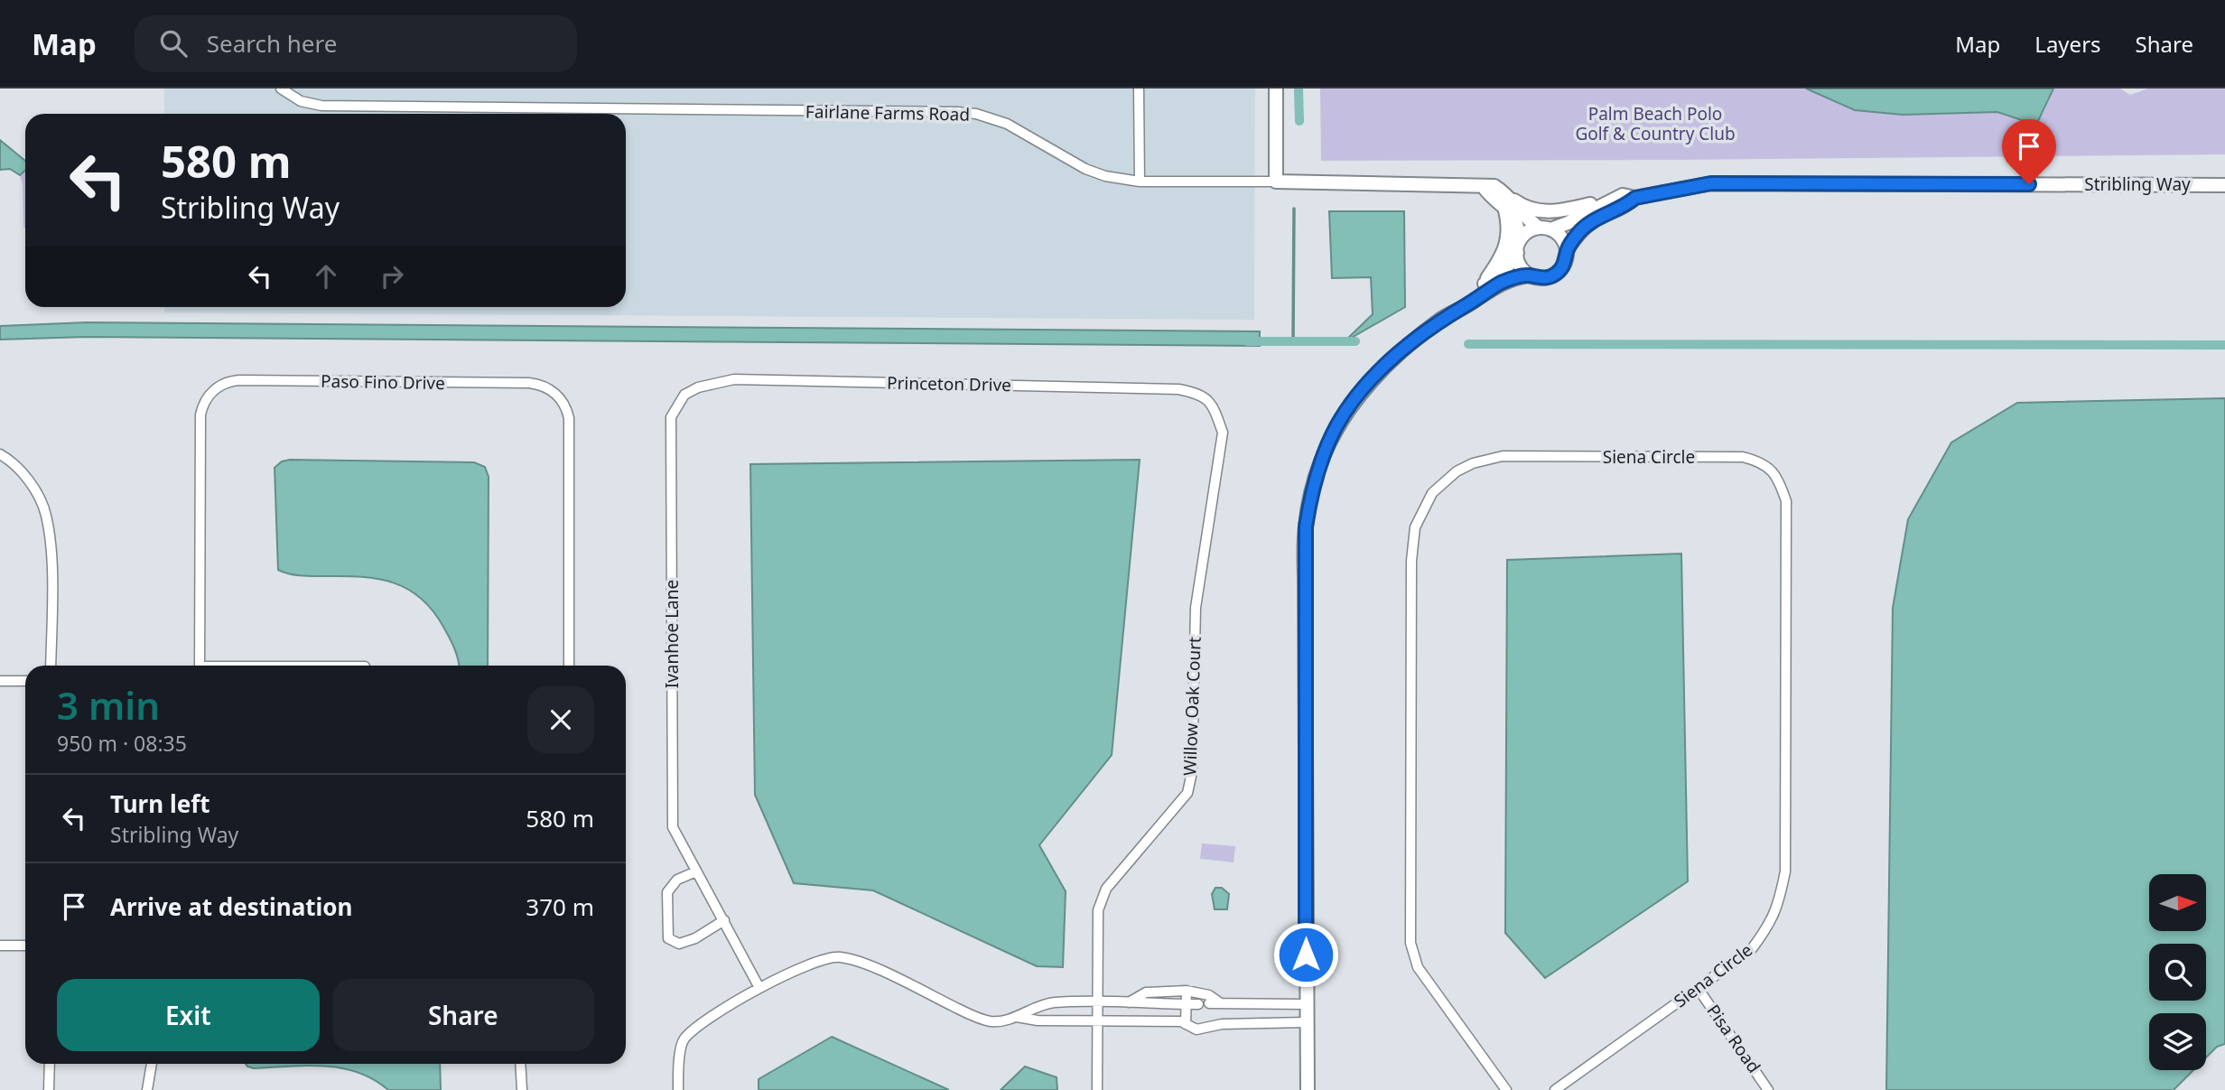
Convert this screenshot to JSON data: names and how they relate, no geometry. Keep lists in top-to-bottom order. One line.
{"streets":{"street":["Fairlane Farms Road","Stribling Way","Paso Fino Drive","Princeton Drive","Siena Circle","Ivanhoe Lane","Willow Oak Court","Pisa Road"]},"crossings":[["Fairlane Farms Road","Stribling Way"],["Princeton Drive","Ivanhoe Lane"],["Princeton Drive","Willow Oak Court"],["Siena Circle","Pisa Road"]],"parks":["Palm Beach Polo Golf & Country Club"],"north":"right","page":{"header":"Map","search":"Search here","nav":["Map","Layers","Share"],"turn":["580 m","Stribling Way"],"heading":["3 min","950 m · 08:35"],"list":[{"name":"Turn left","note":"Stribling Way","value":"580 m"},{"name":"Arrive at destination","value":"370 m"}],"buttons":["Exit","Share"]}}
